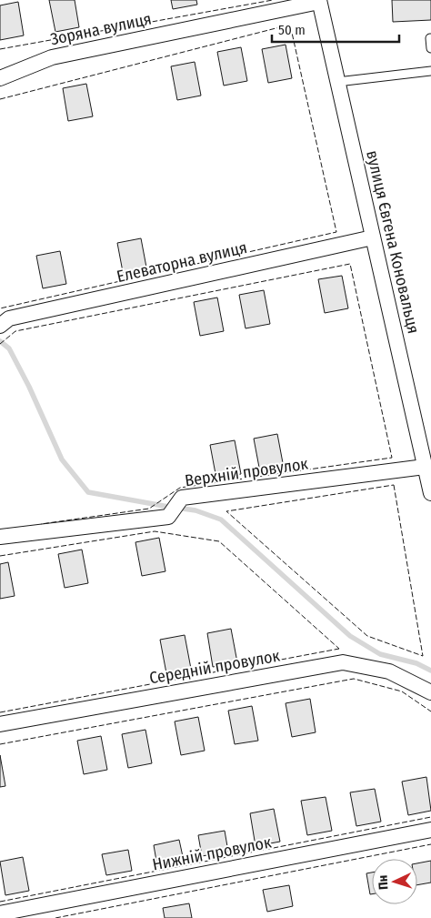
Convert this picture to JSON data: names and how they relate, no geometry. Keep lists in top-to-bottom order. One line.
{"streets":{"street":["Зоряна вулиця","вулиця Євгена Коновальця","Елеваторна вулиця","Верхній провулок","Середній провулок","Нижній провулок"]},"crossings":[["Зоряна вулиця","вулиця Євгена Коновальця"],["вулиця Євгена Коновальця","Елеваторна вулиця"],["вулиця Євгена Коновальця","Верхній провулок"]],"scale_bar":"50 m","north":"left"}
